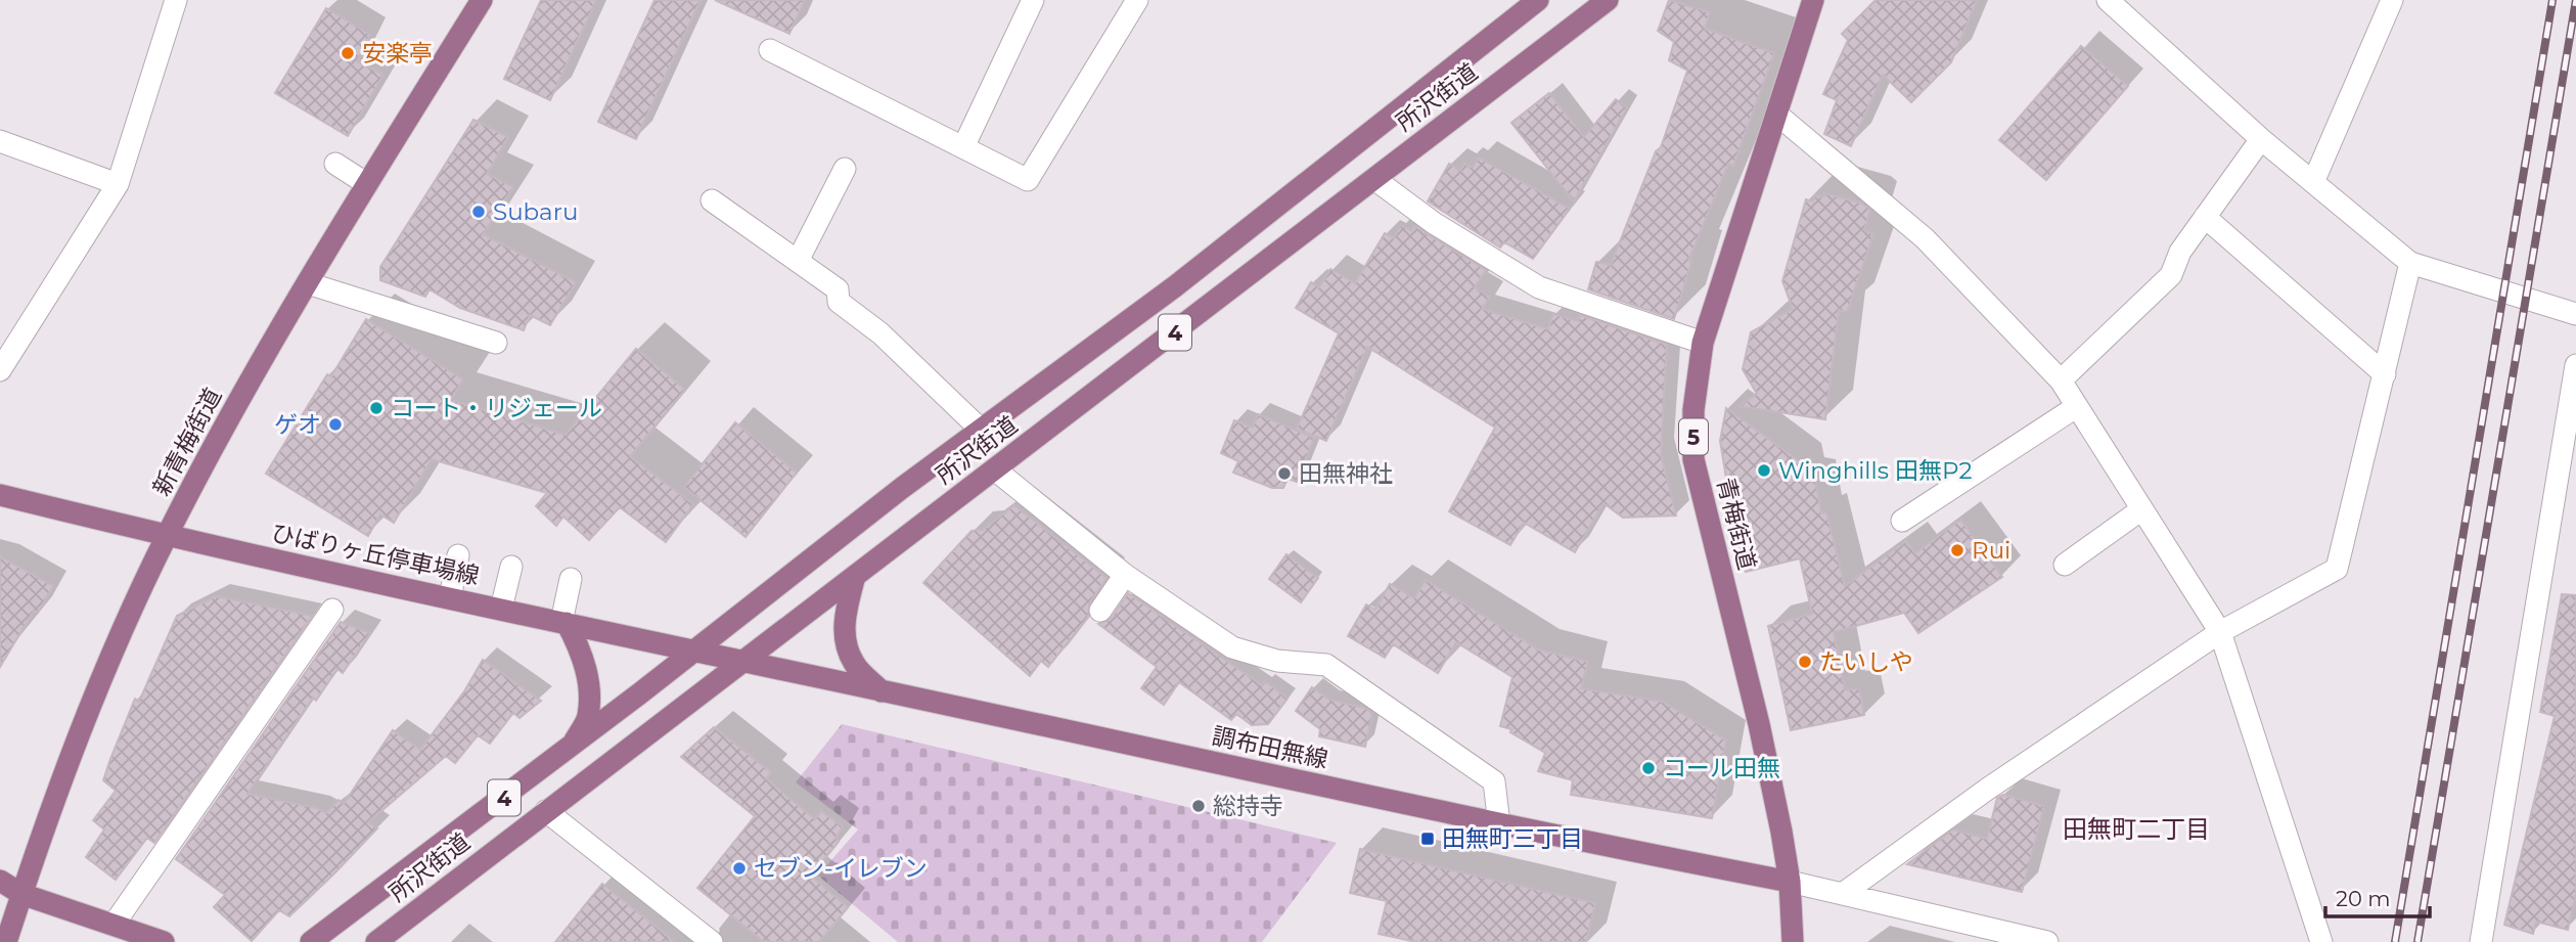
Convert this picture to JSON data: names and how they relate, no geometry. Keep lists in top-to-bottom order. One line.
{"streets":{"main road":["所沢街道","4","5","新青梅街道","青梅街道","ひばりヶ丘停車場線","調布田無線"]},"crossings":[["所沢街道","ひばりヶ丘停車場線"],["所沢街道","調布田無線"],["新青梅街道","ひばりヶ丘停車場線"],["青梅街道","調布田無線"],["ひばりヶ丘停車場線","調布田無線"]],"districts":["田無町二丁目"],"places":{"other":["安楽亭","Subaru","コート・リジェール","ゲオ","Winghills 田無P2","田無神社","Rui","たいしや","コール田無","総持寺","セブン-イレブン"],"transit":["田無町三丁目"]},"scale_bar":"20 m"}
